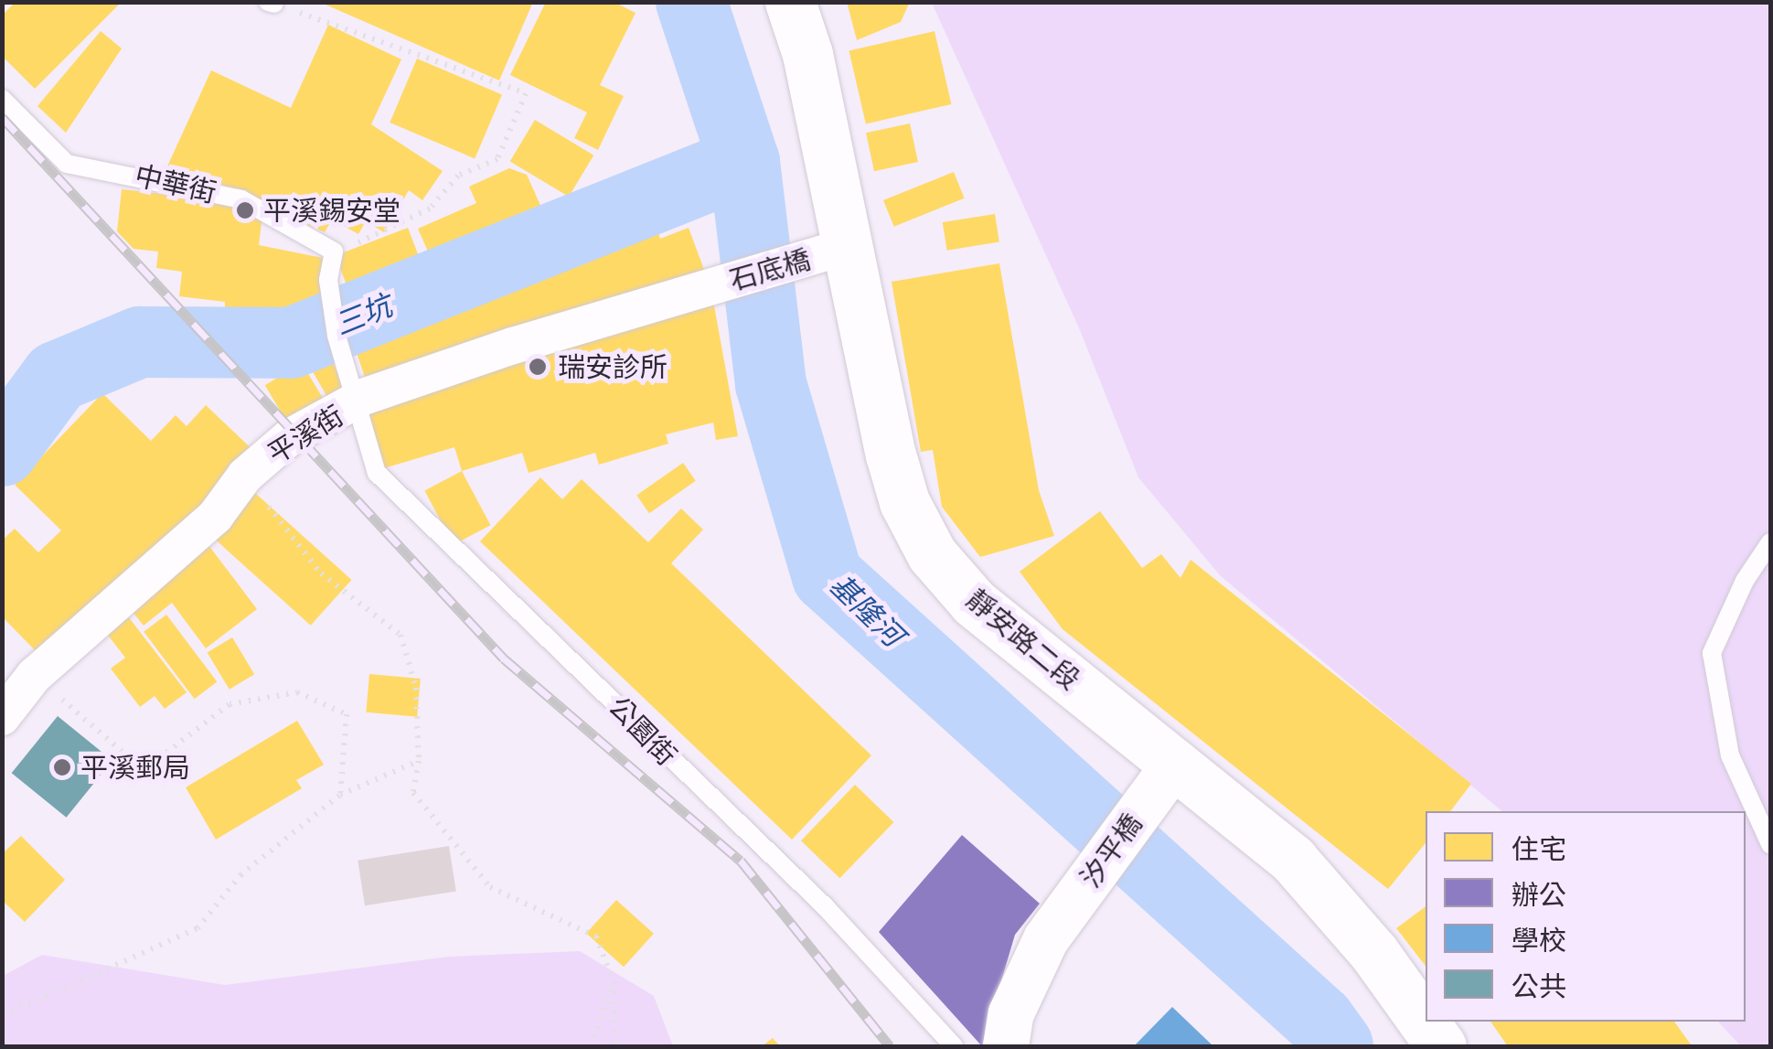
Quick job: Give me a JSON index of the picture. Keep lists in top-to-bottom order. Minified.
{"streets":{"main road":["靜安路二段"],"street":["石底橋","平溪街","汐平橋"],"lane":["中華街","公園街"]},"crossings":[["石底橋","平溪街"],["石底橋","靜安路二段"],["平溪街","公園街"],["靜安路二段","汐平橋"]],"water":["三坑","基隆河"],"places":["平溪錫安堂","瑞安診所","平溪郵局"],"legend":["住宅","辦公","學校","公共"]}
